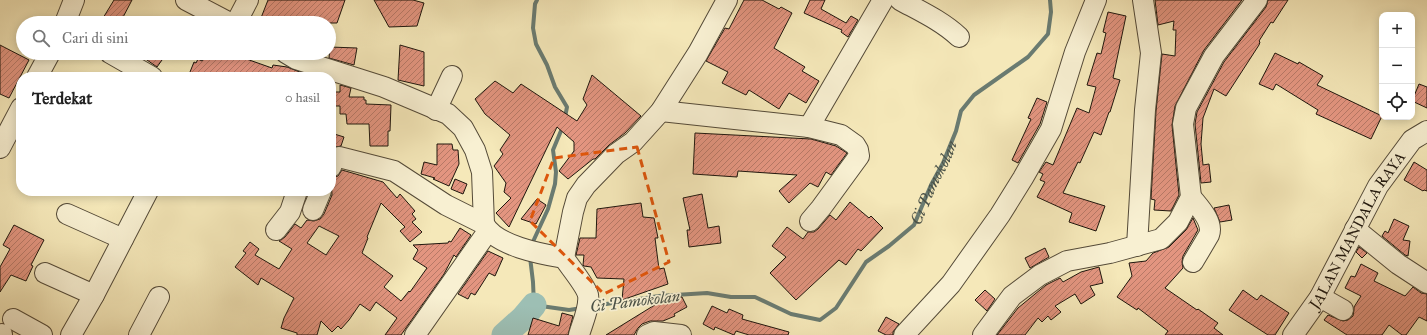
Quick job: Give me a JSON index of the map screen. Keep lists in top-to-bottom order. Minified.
{"streets":{"street":["JALAN MANDALA RAYA"]},"water":["Ci Pamokolan"],"page":{"map_buttons":["+","−"],"search":"Cari di sini","heading":["Terdekat","0 hasil"]}}
